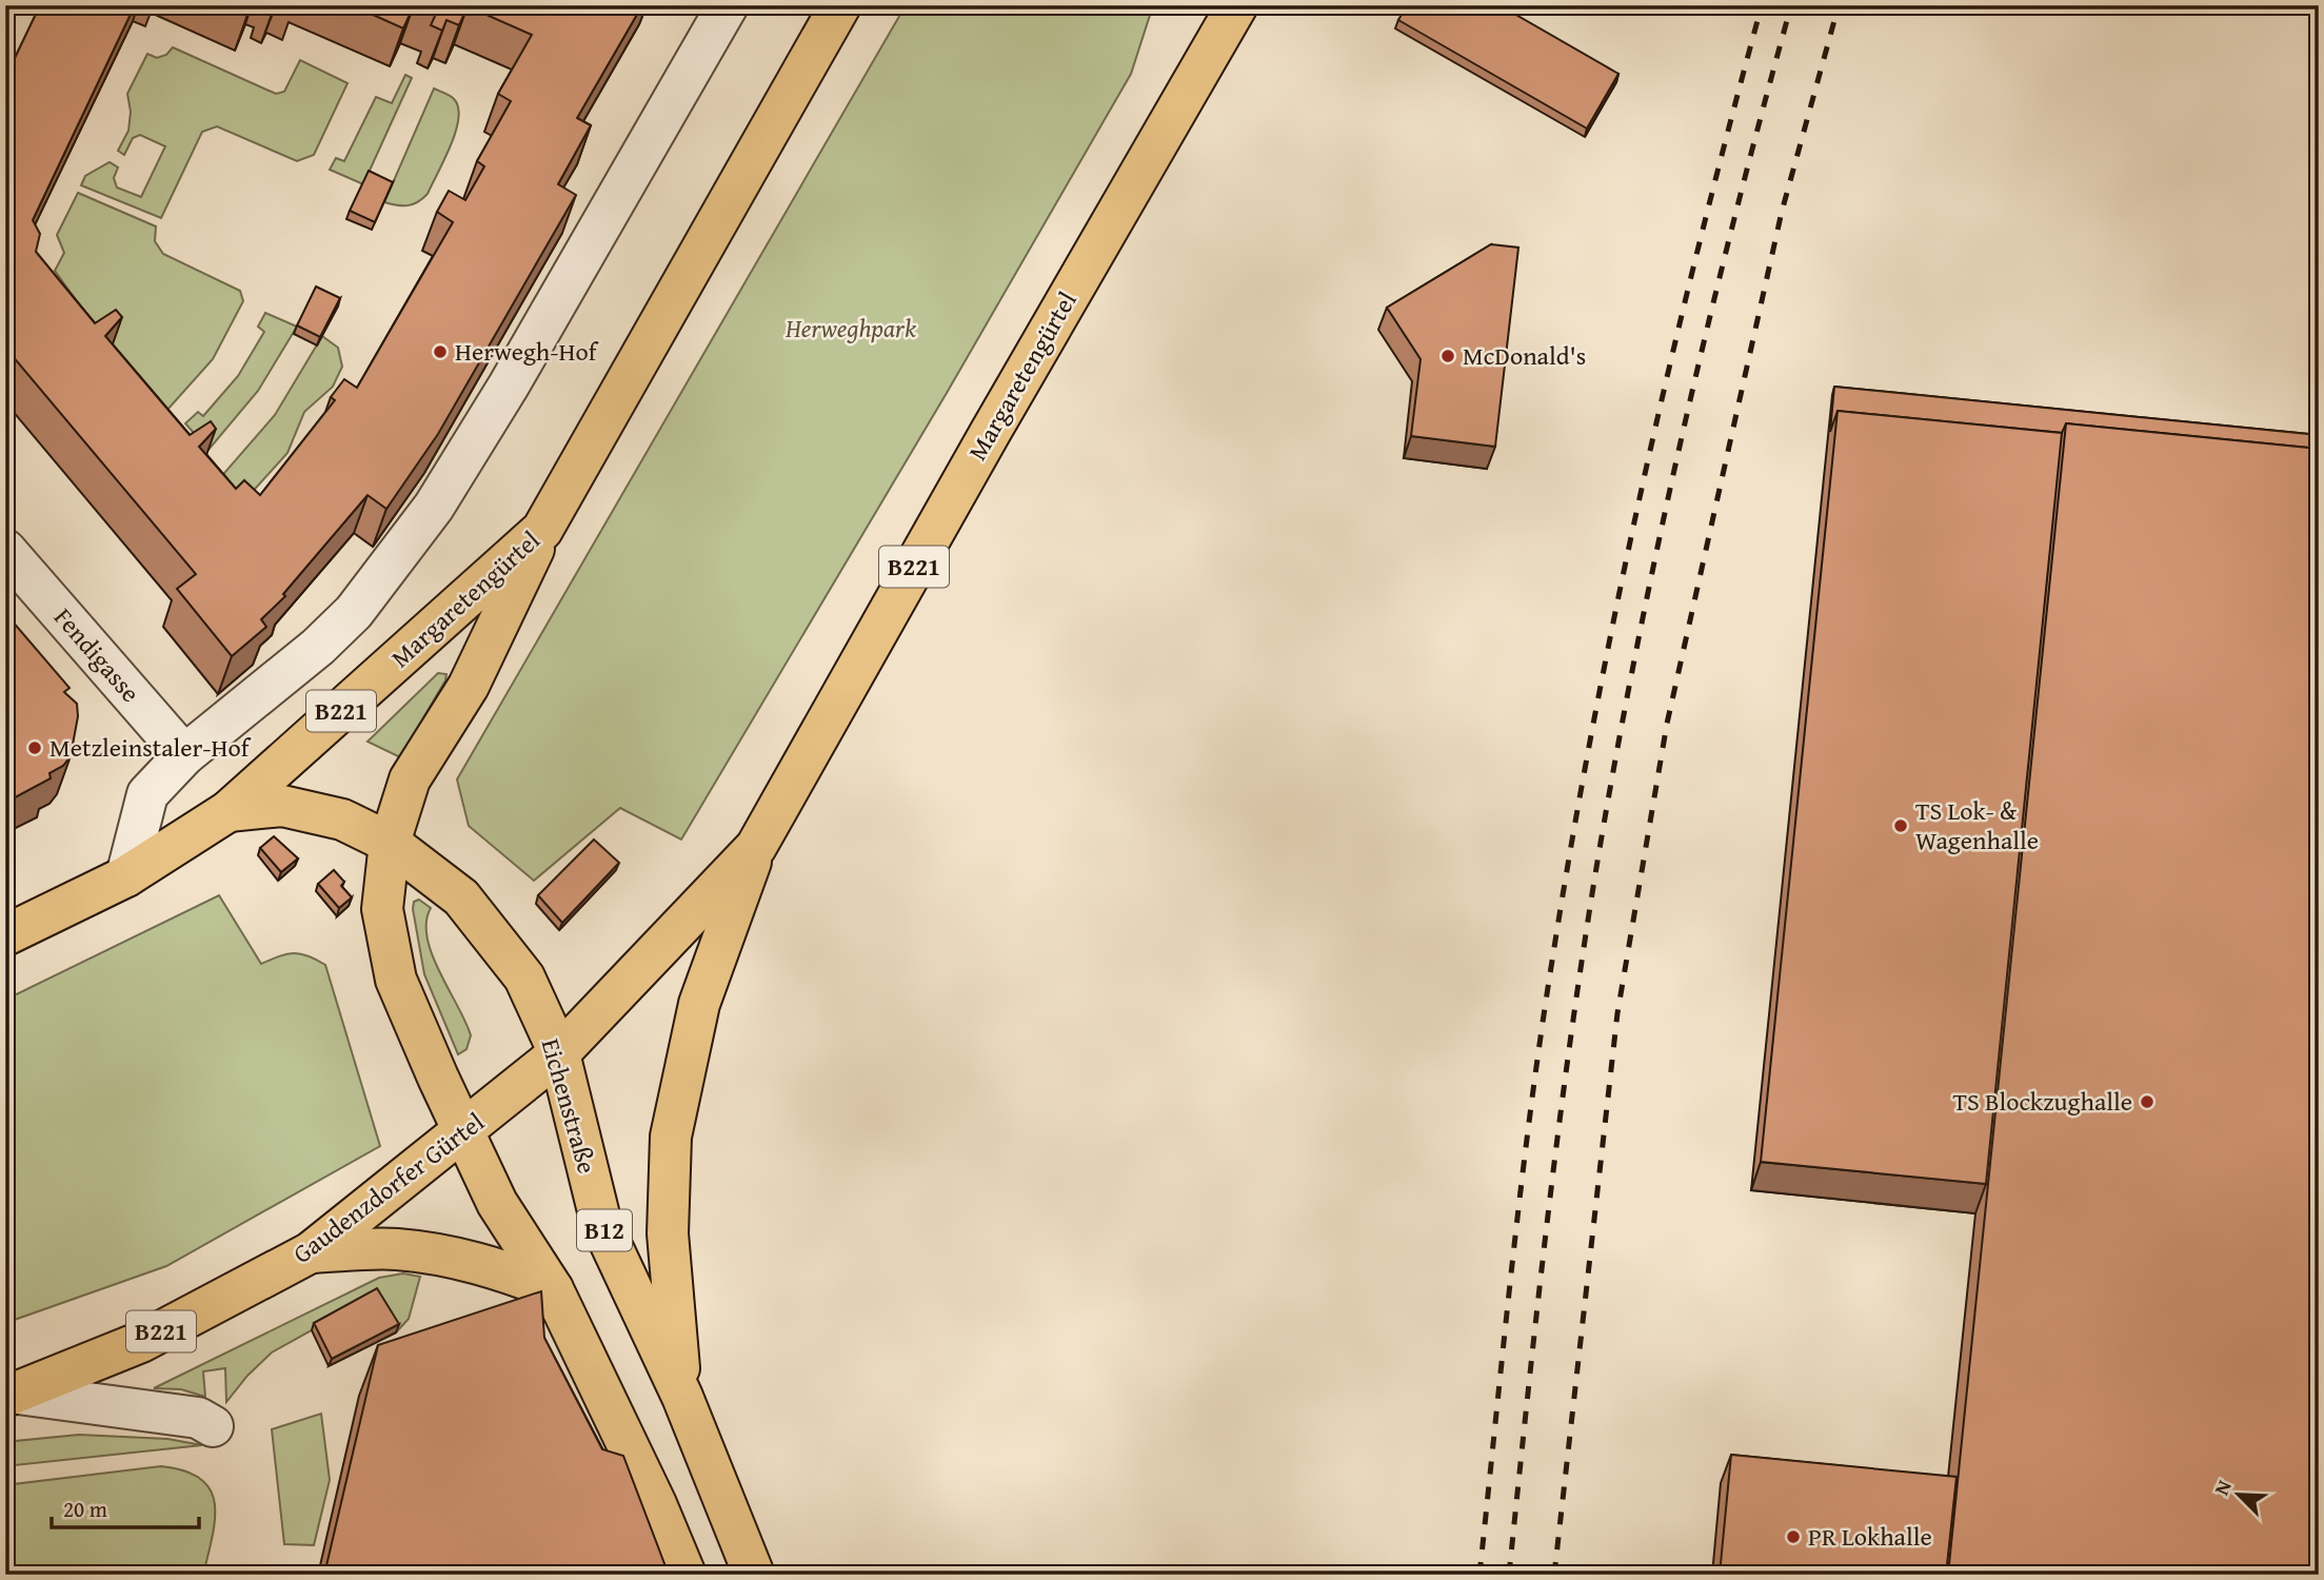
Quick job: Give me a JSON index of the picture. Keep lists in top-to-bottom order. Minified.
{"streets":{"main road":["Margaretengürtel","B221","Eichenstraße","Gaudenzdorfer Gürtel","B12"],"street":["Fendigasse"]},"crossings":[["Margaretengürtel","Eichenstraße"],["Margaretengürtel","Gaudenzdorfer Gürtel"],["Eichenstraße","Gaudenzdorfer Gürtel"]],"parks":["Herweghpark"],"places":["Herwegh-Hof","McDonald's","Metzleinstaler-Hof","TS Lok- & Wagenhalle","TS Blockzughalle","PR Lokhalle"],"scale_bar":"20 m","north":"top left"}
